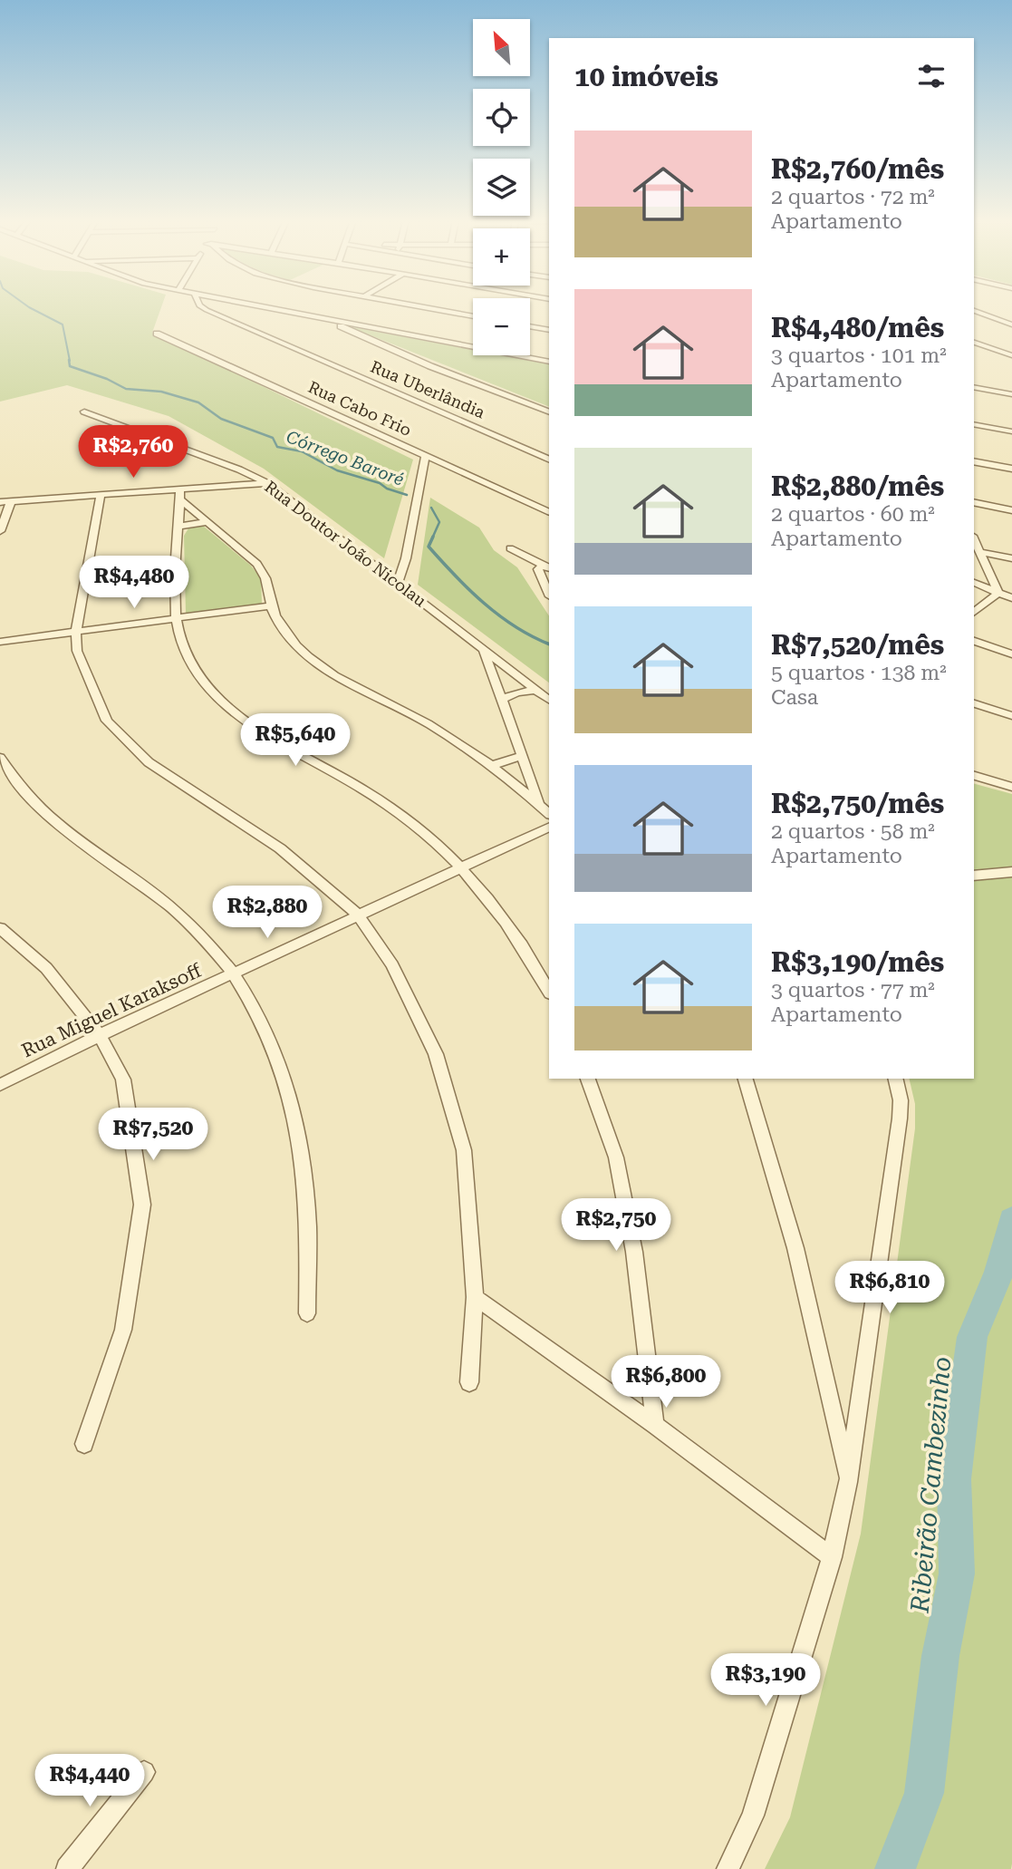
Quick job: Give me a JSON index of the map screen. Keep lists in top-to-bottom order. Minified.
{"streets":{"street":["Rua Uberlândia","Rua Cabo Frio","Rua Doutor João Nicolau","Rua Miguel Karaksoff"]},"water":["Córrego Baroré","Ribeirão Cambezinho"],"north":"top left","page":{"map_buttons":["+","−"],"heading":"10 imóveis","list":[{"name":"R$2,760/mês","note":"2 quartos · 72 m² · Apartamento"},{"name":"R$4,480/mês","note":"3 quartos · 101 m² · Apartamento"},{"name":"R$2,880/mês","note":"2 quartos · 60 m² · Apartamento"},{"name":"R$7,520/mês","note":"5 quartos · 138 m² · Casa"},{"name":"R$2,750/mês","note":"2 quartos · 58 m² · Apartamento"},{"name":"R$3,190/mês","note":"3 quartos · 77 m² · Apartamento"}],"price":["R$2,760","R$4,480","R$5,640","R$2,880","R$7,520","R$2,750","R$6,810","R$6,800","R$3,190","R$4,440"]}}
